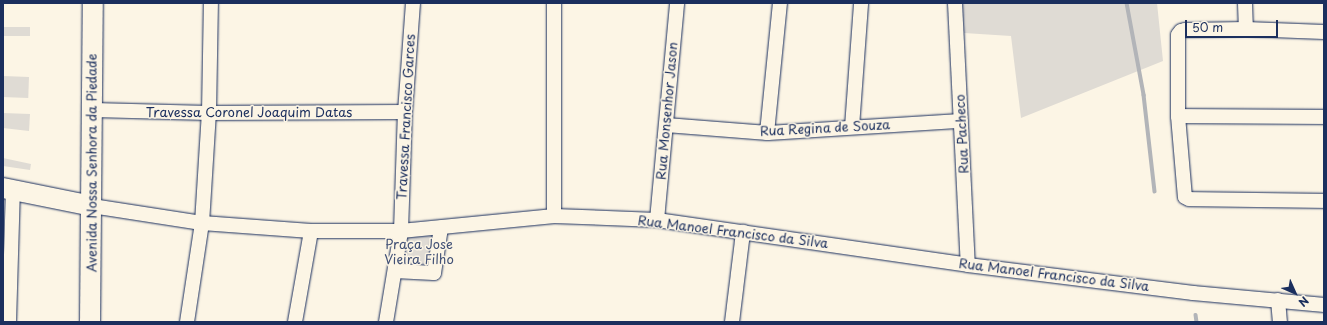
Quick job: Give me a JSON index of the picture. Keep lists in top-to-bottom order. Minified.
{"streets":{"main road":["Avenida Nossa Senhora da Piedade"],"street":["Rua Monsenhor Jason","Travessa Coronel Joaquim Datas","Travessa Francisco Garces","Rua Regina de Souza","Rua Pacheco","Rua Manoel Francisco da Silva"]},"crossings":[["Rua Monsenhor Jason","Rua Regina de Souza"],["Rua Monsenhor Jason","Rua Manoel Francisco da Silva"],["Travessa Coronel Joaquim Datas","Travessa Francisco Garces"],["Travessa Coronel Joaquim Datas","Avenida Nossa Senhora da Piedade"],["Travessa Francisco Garces","Rua Manoel Francisco da Silva"],["Rua Regina de Souza","Rua Pacheco"],["Rua Pacheco","Rua Manoel Francisco da Silva"],["Avenida Nossa Senhora da Piedade","Rua Manoel Francisco da Silva"]],"parks":["Praça Jose Vieira Filho"],"scale_bar":"50 m","north":"bottom right"}
